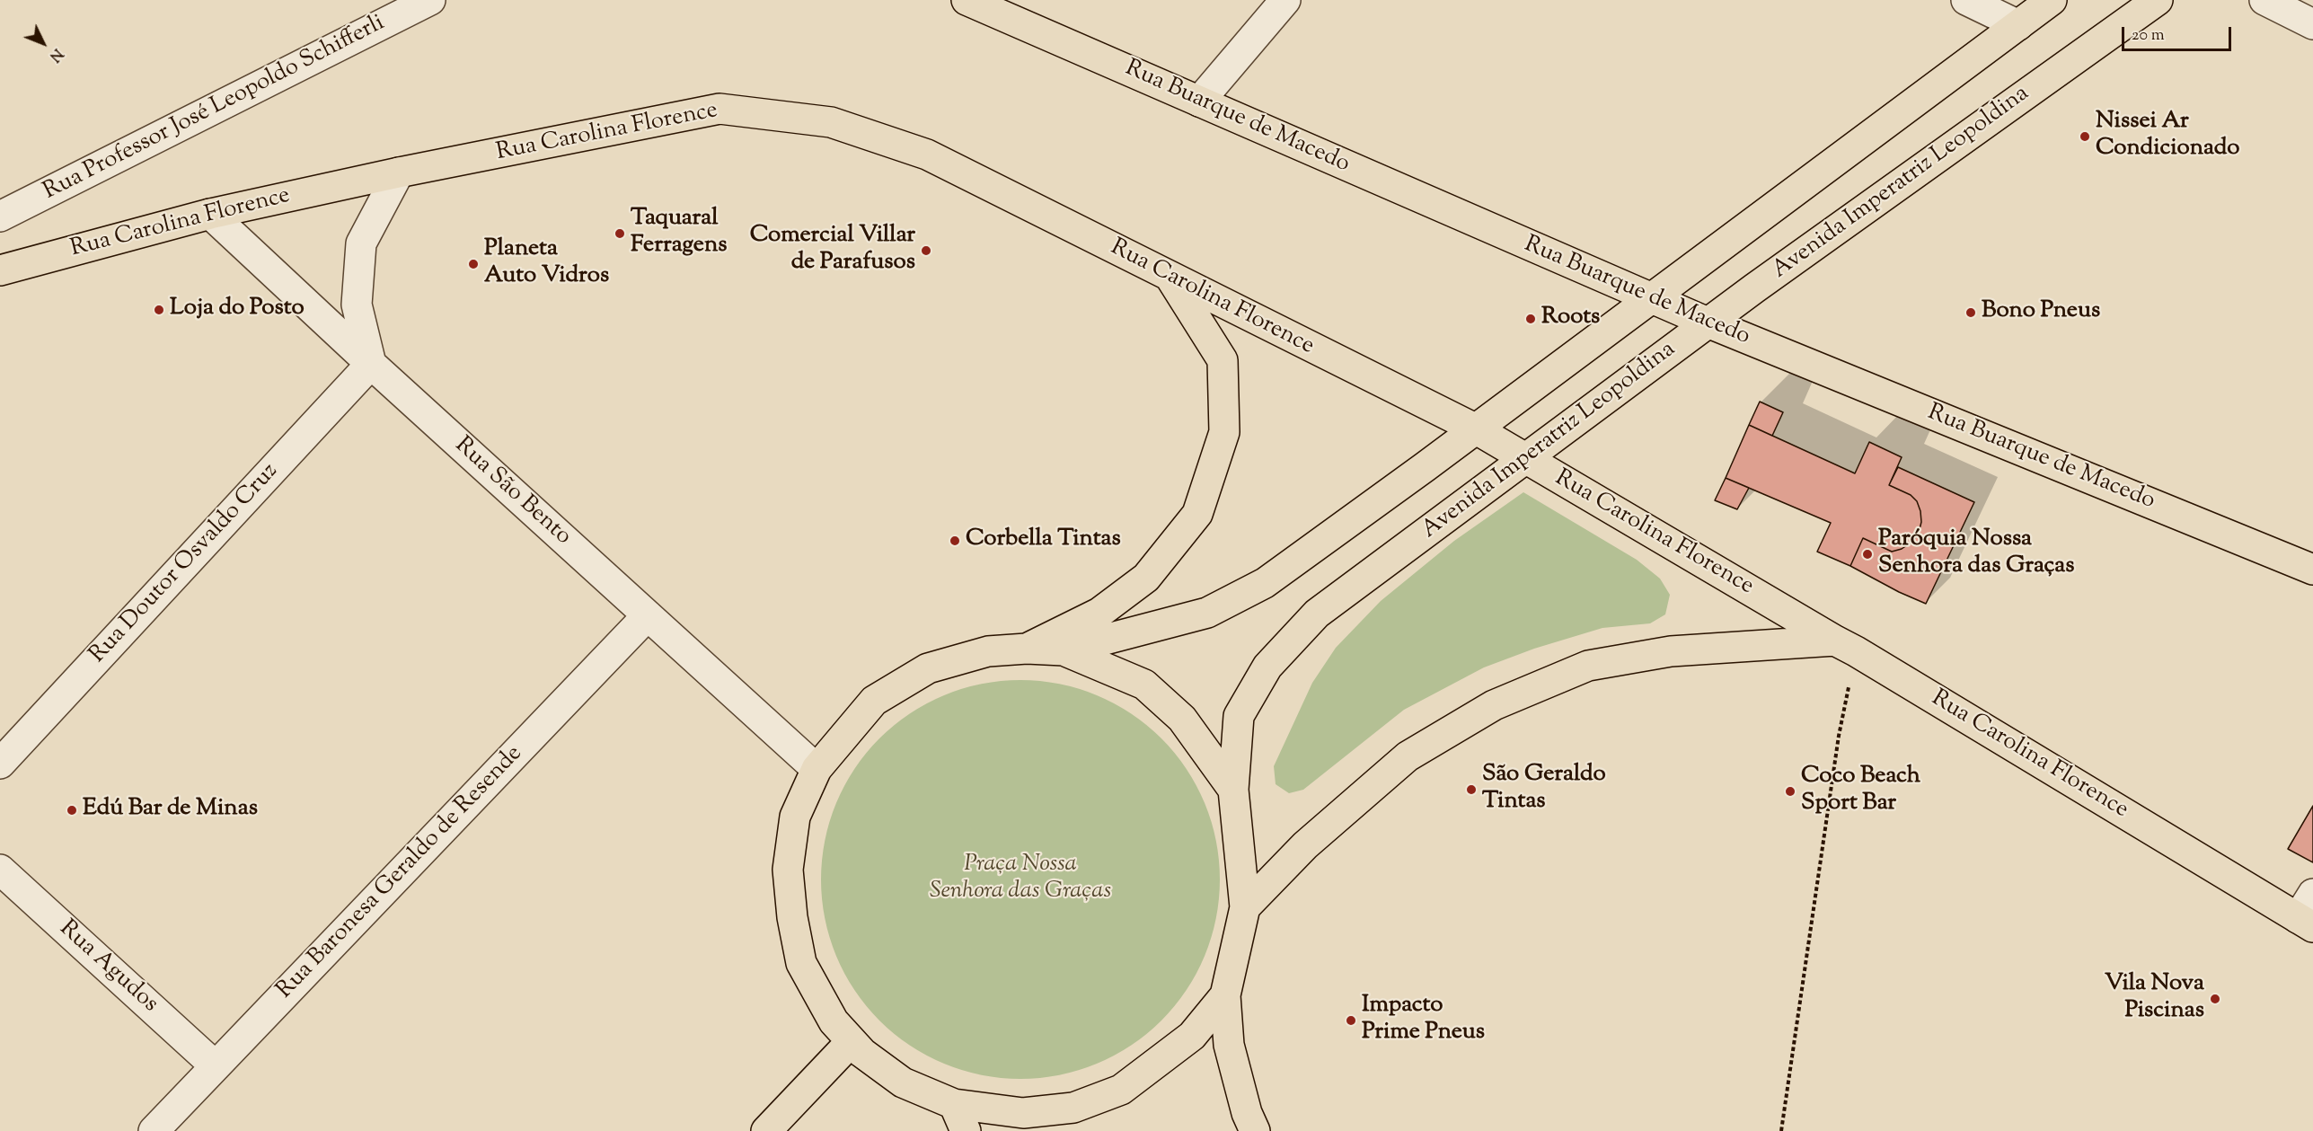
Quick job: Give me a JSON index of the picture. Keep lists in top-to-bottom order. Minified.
{"streets":{"main road":["Rua Buarque de Macedo","Rua Carolina Florence","Avenida Imperatriz Leopoldina"],"street":["Rua Professor José Leopoldo Schifferli","Rua São Bento","Rua Doutor Osvaldo Cruz","Rua Baronesa Geraldo de Resende","Rua Agudos"]},"crossings":[["Rua Buarque de Macedo","Avenida Imperatriz Leopoldina"],["Rua Carolina Florence","Avenida Imperatriz Leopoldina"],["Rua Carolina Florence","Rua São Bento"],["Rua São Bento","Rua Doutor Osvaldo Cruz"],["Rua São Bento","Rua Baronesa Geraldo de Resende"],["Rua Baronesa Geraldo de Resende","Rua Agudos"]],"parks":["Praça Nossa Senhora das Graças"],"places":["Nissei Ar Condicionado","Taquaral Ferragens","Comercial Villar de Parafusos","Planeta Auto Vidros","Loja do Posto","Bono Pneus","Roots","Corbella Tintas","Paróquia Nossa Senhora das Graças","São Geraldo Tintas","Coco Beach Sport Bar","Edú Bar de Minas","Vila Nova Piscinas","Impacto Prime Pneus"],"scale_bar":"20 m","north":"bottom right"}
